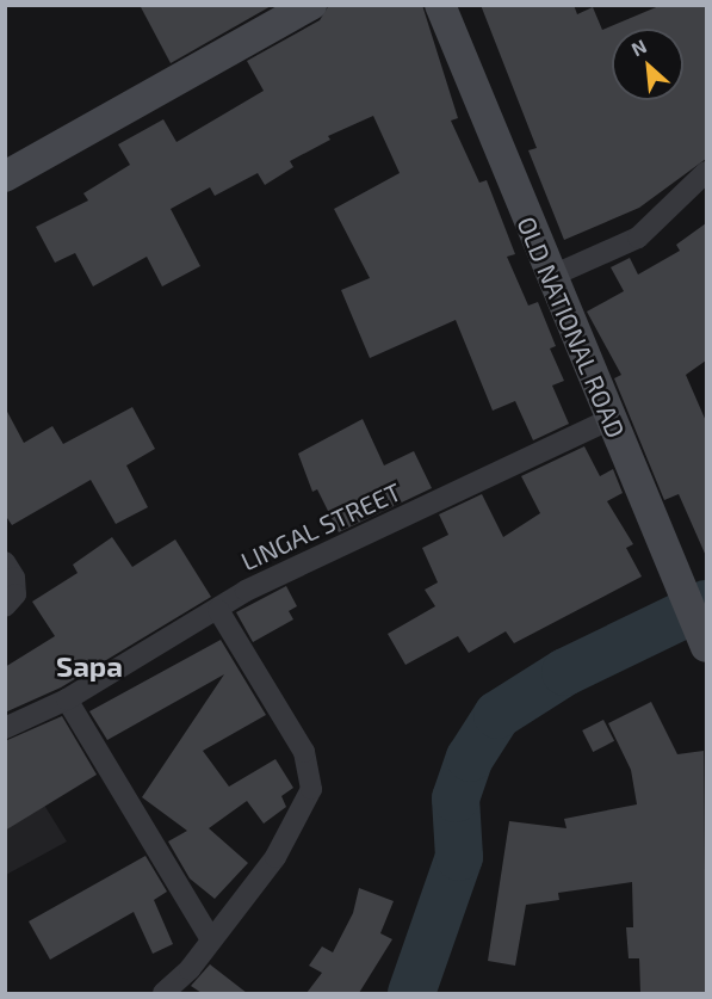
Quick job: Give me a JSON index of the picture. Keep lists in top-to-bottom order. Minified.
{"streets":{"main road":["OLD NATIONAL ROAD"],"street":["LINGAL STREET"]},"crossings":[["OLD NATIONAL ROAD","LINGAL STREET"]],"districts":["Sapa"],"north":"top left"}
